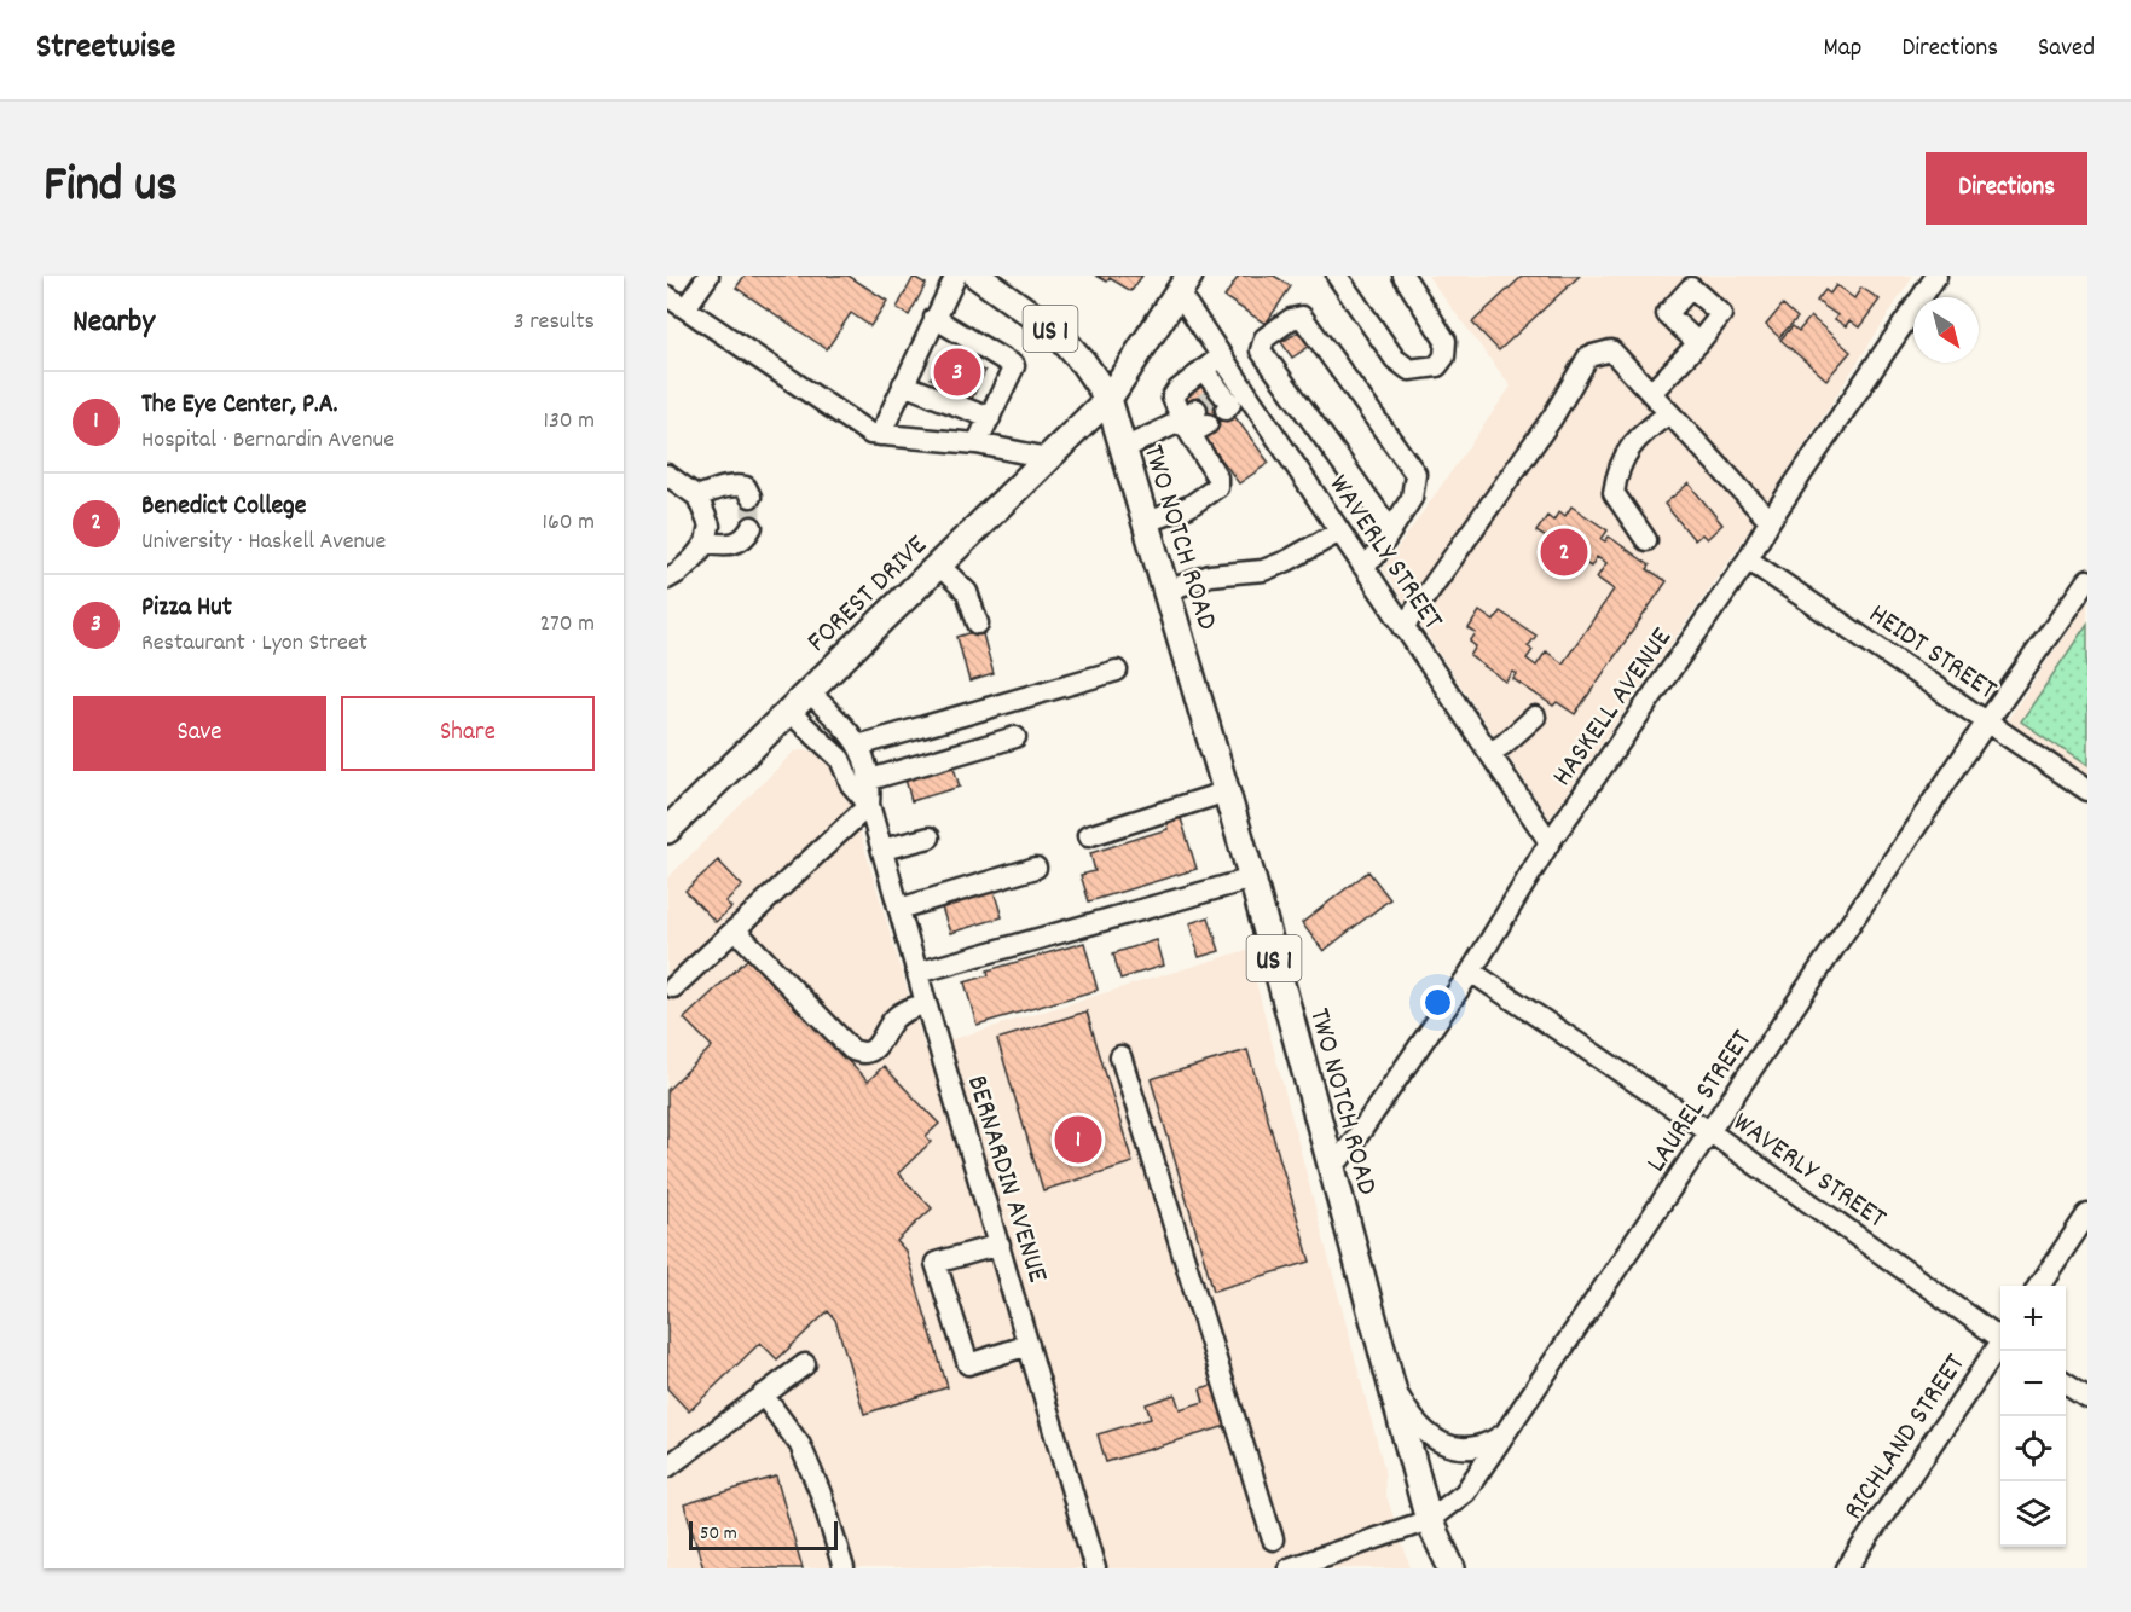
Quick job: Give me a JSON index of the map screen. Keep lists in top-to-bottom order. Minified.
{"streets":{"main road":["US 1","TWO NOTCH ROAD","FOREST DRIVE"],"street":["WAVERLY STREET","HEIDT STREET","HASKELL AVENUE","LAUREL STREET","BERNARDIN AVENUE","RICHLAND STREET"]},"crossings":[["US 1","TWO NOTCH ROAD"],["US 1","FOREST DRIVE"],["TWO NOTCH ROAD","FOREST DRIVE"],["TWO NOTCH ROAD","HASKELL AVENUE"],["TWO NOTCH ROAD","LAUREL STREET"],["WAVERLY STREET","FOREST DRIVE"],["WAVERLY STREET","HASKELL AVENUE"],["WAVERLY STREET","LAUREL STREET"],["FOREST DRIVE","BERNARDIN AVENUE"],["HEIDT STREET","HASKELL AVENUE"],["HEIDT STREET","LAUREL STREET"]],"scale_bar":"50 m","north":"bottom right","page":{"header":"Streetwise","nav":["Map","Directions","Saved"],"title":"Find us","buttons":["Directions",["Save","Share"]],"heading":["Nearby","3 results"],"pins":["3","2","1"],"list":[{"mark":"1","name":"The Eye Center, P.A.","note":"Hospital · Bernardin Avenue","value":"130 m"},{"mark":"2","name":"Benedict College","note":"University · Haskell Avenue","value":"160 m"},{"mark":"3","name":"Pizza Hut","note":"Restaurant · Lyon Street","value":"270 m"}],"map_buttons":["+","−"],"scale":"50 m"}}
